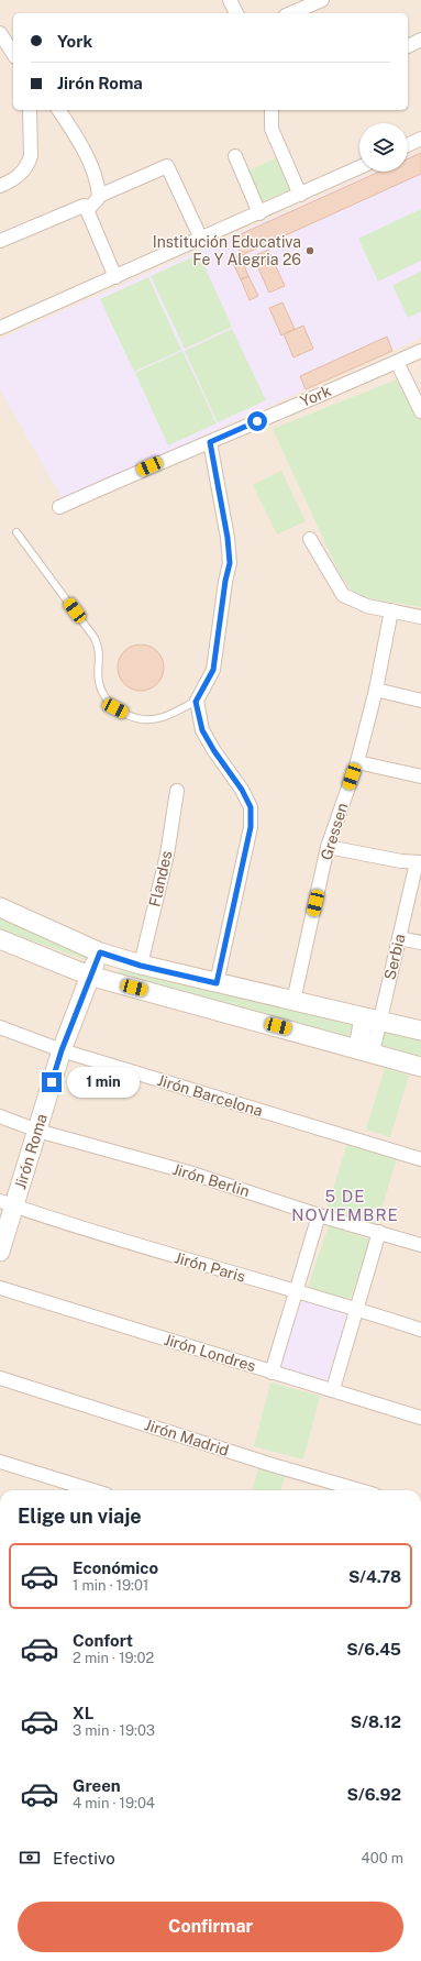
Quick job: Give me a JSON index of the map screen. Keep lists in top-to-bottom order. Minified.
{"streets":{"main road":["Jirón Roma"],"street":["York","Gressen","Flandes","Serbia","Jirón Barcelona","Jirón Berlin","Jirón Paris","Jirón Londres","Jirón Madrid"]},"crossings":[["Jirón Barcelona","Jirón Roma"],["Jirón Roma","Jirón Berlin"],["Jirón Roma","Jirón Paris"]],"districts":["5 DE NOVIEMBRE"],"places":["Institución Educativa Fe Y Alegria 26"],"page":{"banner":["York","Jirón Roma"],"bubble":"1 min","heading":"Elige un viaje","list":[{"name":"Económico","note":"1 min · 19:01","value":"S/4.78"},{"name":"Confort","note":"2 min · 19:02","value":"S/6.45"},{"name":"XL","note":"3 min · 19:03","value":"S/8.12"},{"name":"Green","note":"4 min · 19:04","value":"S/6.92"}],"pay":["Efectivo","400 m"],"buttons":"Confirmar"}}
